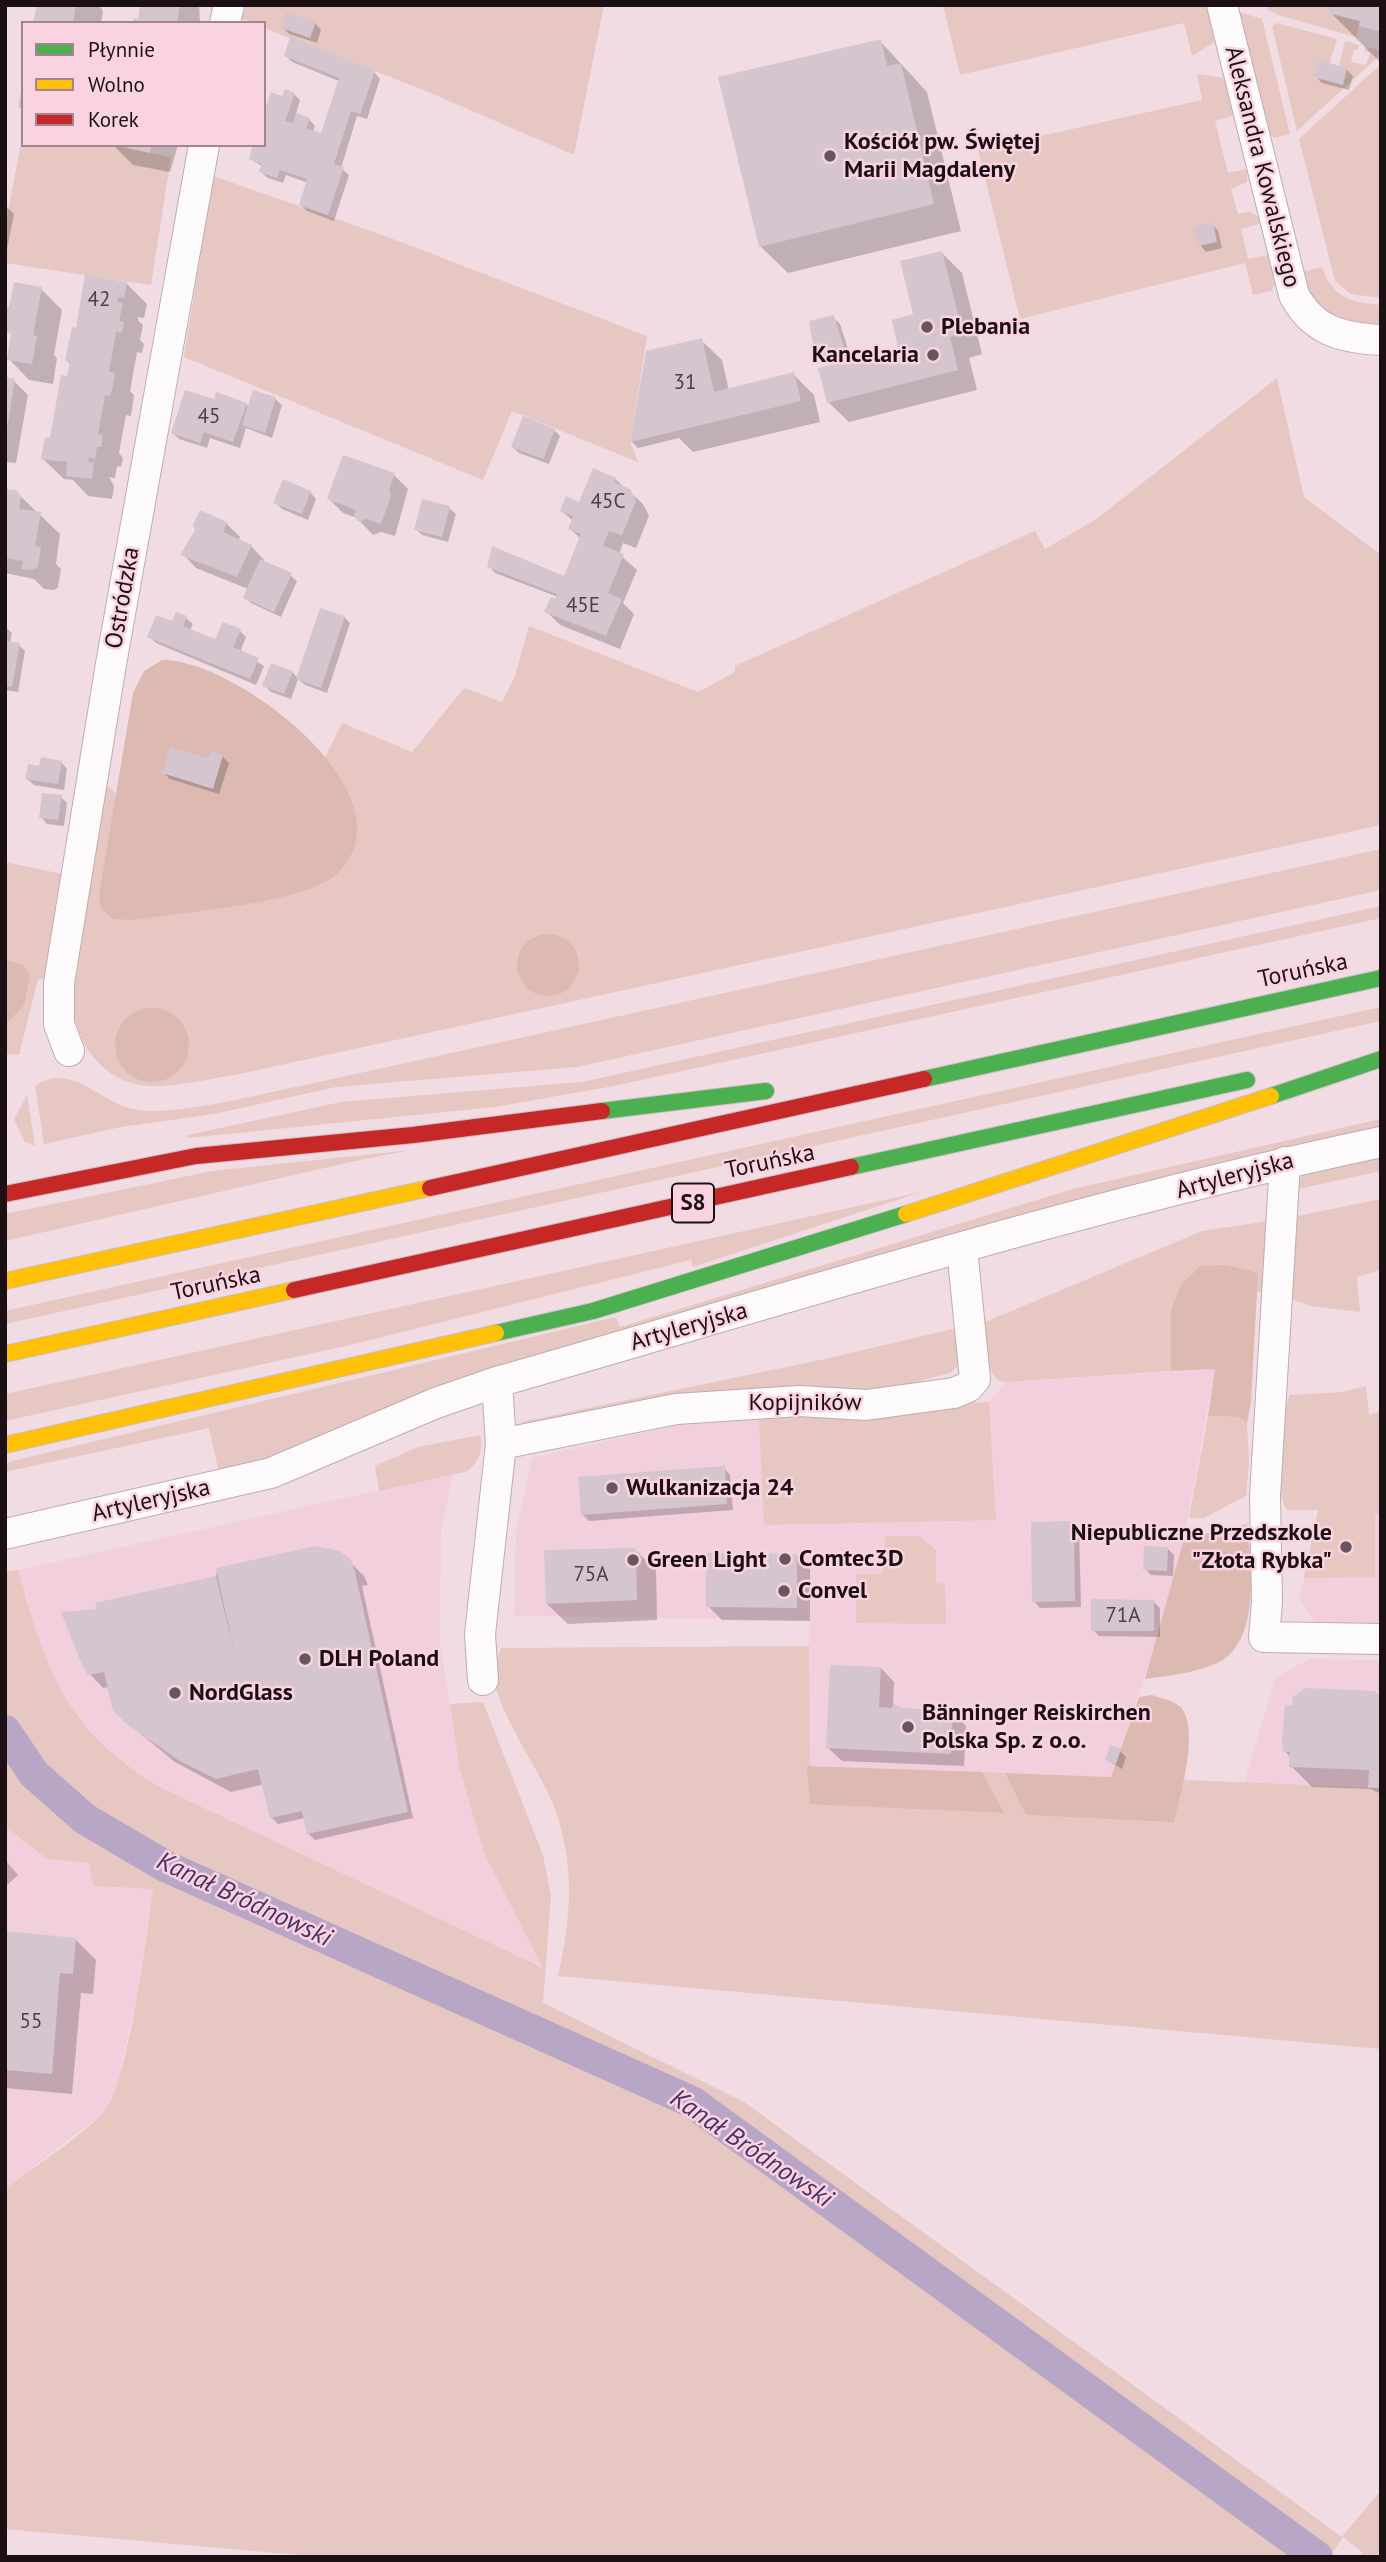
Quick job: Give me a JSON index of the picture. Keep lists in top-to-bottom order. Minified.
{"streets":{"highway":["Toruńska","S8"],"street":["Aleksandra Kowalskiego","Ostródzka","Artyleryjska","Kopijników"]},"crossings":[["Artyleryjska","Kopijników"]],"water":["Kanał Bródnowski"],"places":["Kościół pw. Świętej Marii Magdaleny","Plebania","Kancelaria","Wulkanizacja 24","Niepubliczne Przedszkole \"Złota Rybka\"","Comtec3D","Green Light","Convel","DLH Poland","NordGlass","Bänninger Reiskirchen Polska Sp. z o.o."],"house_numbers":["42","31","45","45C","45E","75A","71A","55"],"legend":["Płynnie","Wolno","Korek"]}
